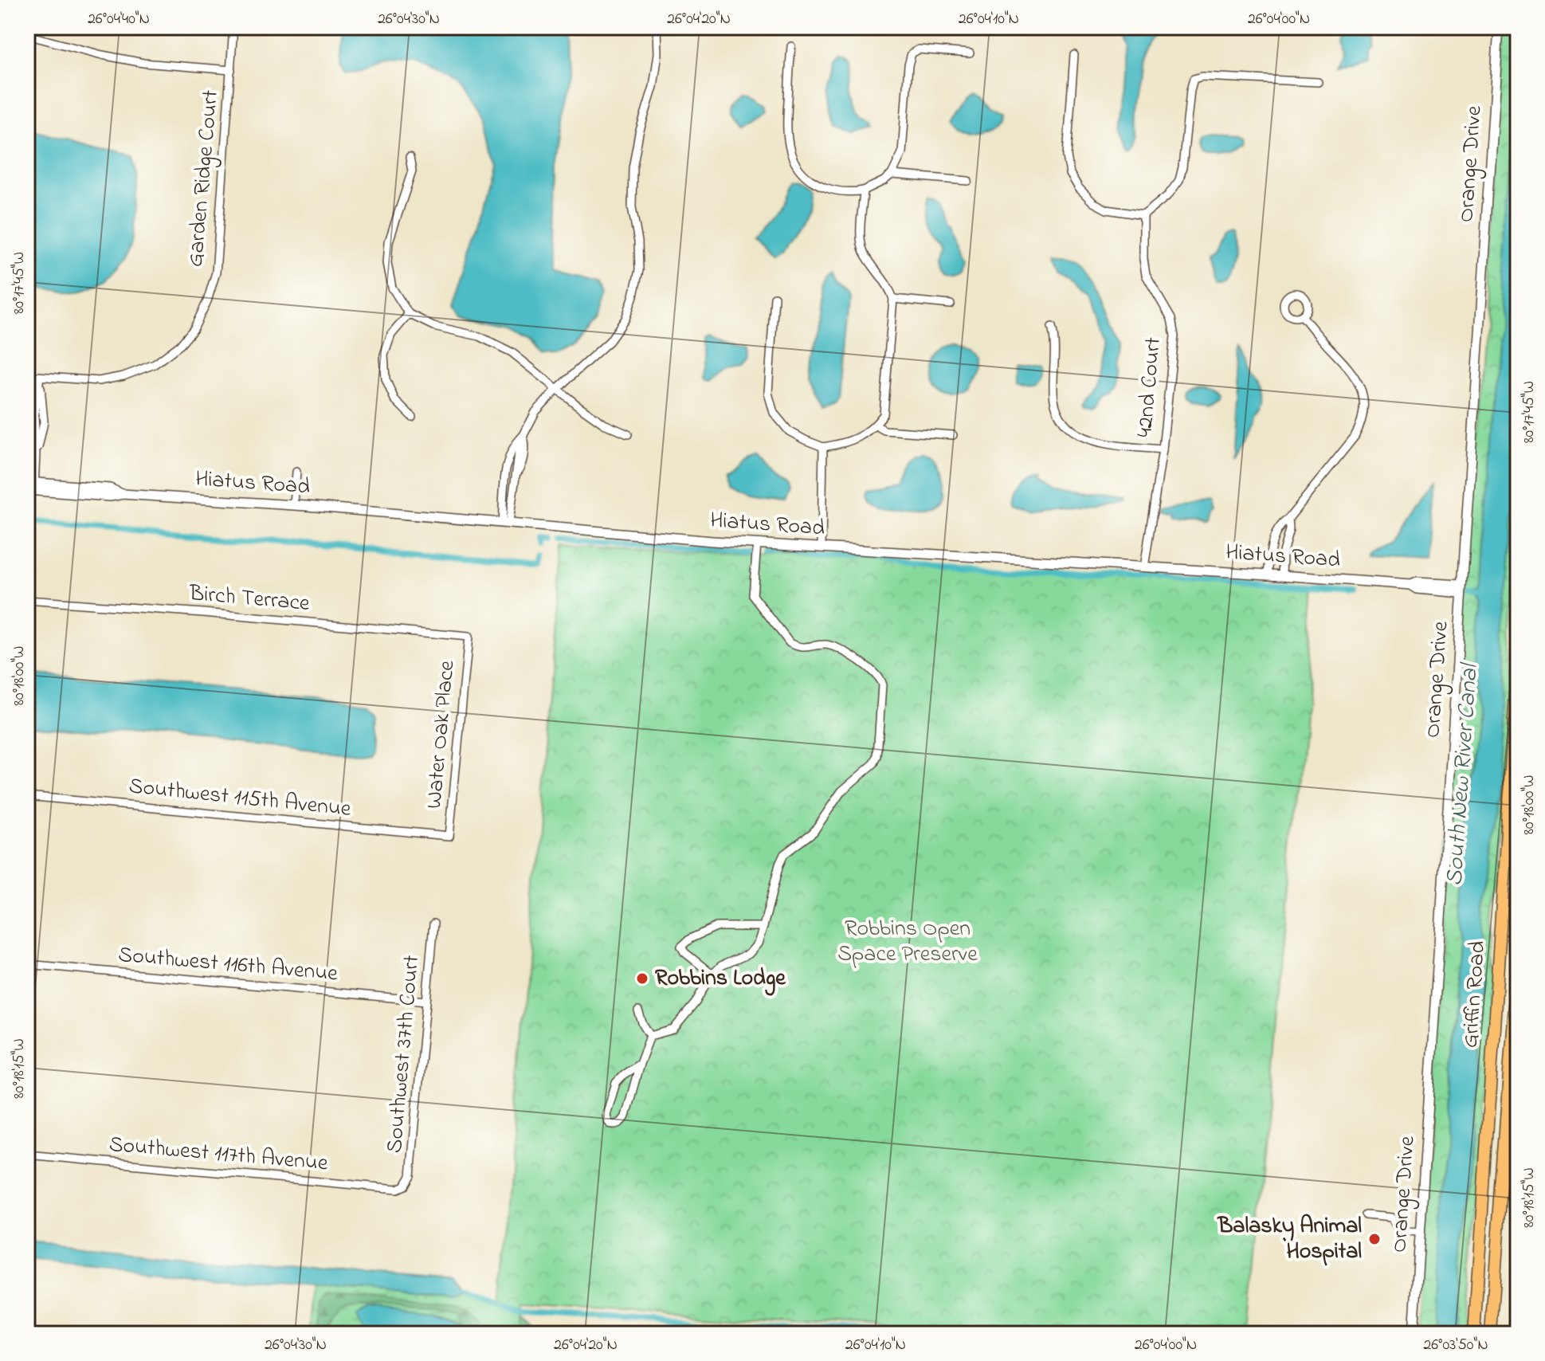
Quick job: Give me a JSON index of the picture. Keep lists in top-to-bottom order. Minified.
{"streets":{"main road":["Griffin Road"],"street":["Orange Drive","Garden Ridge Court","42nd Court","Hiatus Road","Birch Terrace","Water Oak Place","Southwest 115th Avenue","Southwest 116th Avenue","Southwest 37th Court","Southwest 117th Avenue"]},"crossings":[["Orange Drive","Hiatus Road"],["42nd Court","Hiatus Road"],["Birch Terrace","Water Oak Place"],["Water Oak Place","Southwest 115th Avenue"],["Southwest 116th Avenue","Southwest 37th Court"],["Southwest 37th Court","Southwest 117th Avenue"]],"water":["South New River Canal"],"parks":["Robbins Open Space Preserve"],"places":["Robbins Lodge","Balasky Animal Hospital"],"coordinates":["26°04'40\"N","26°04'30\"N","26°04'20\"N","26°04'10\"N","26°04'00\"N","80°17'45\"W","80°18'00\"W","80°18'15\"W","26°03'50\"N"]}
